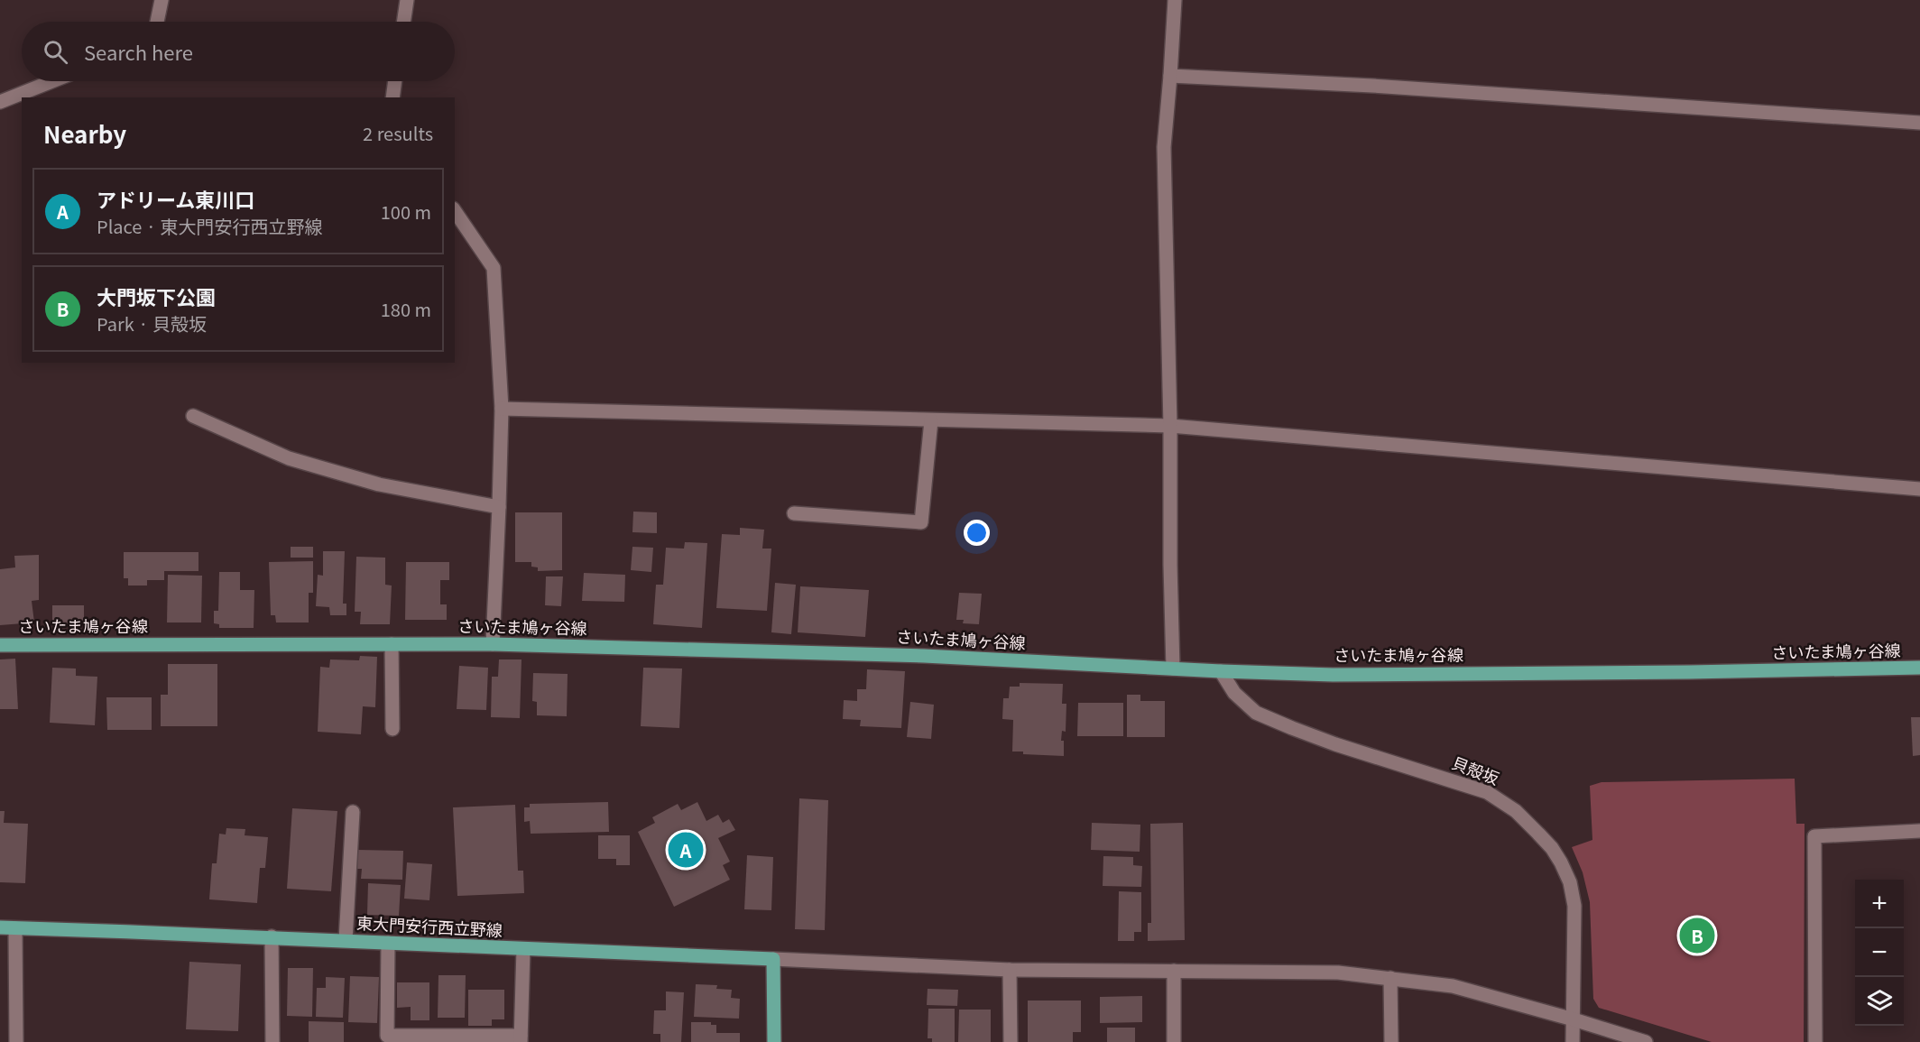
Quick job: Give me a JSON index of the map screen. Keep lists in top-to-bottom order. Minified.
{"streets":{"main road":["さいたま鳩ヶ谷線","東大門安行西立野線"],"street":["貝殻坂"]},"crossings":[["さいたま鳩ヶ谷線","貝殻坂"]],"page":{"search":"Search here","heading":["Nearby","2 results"],"list":[{"mark":"A","name":"アドリーム東川口","note":"Place · 東大門安行西立野線","value":"100 m"},{"mark":"B","name":"大門坂下公園","note":"Park · 貝殻坂","value":"180 m"}],"pins":["A","B"],"map_buttons":["+","−"]}}
